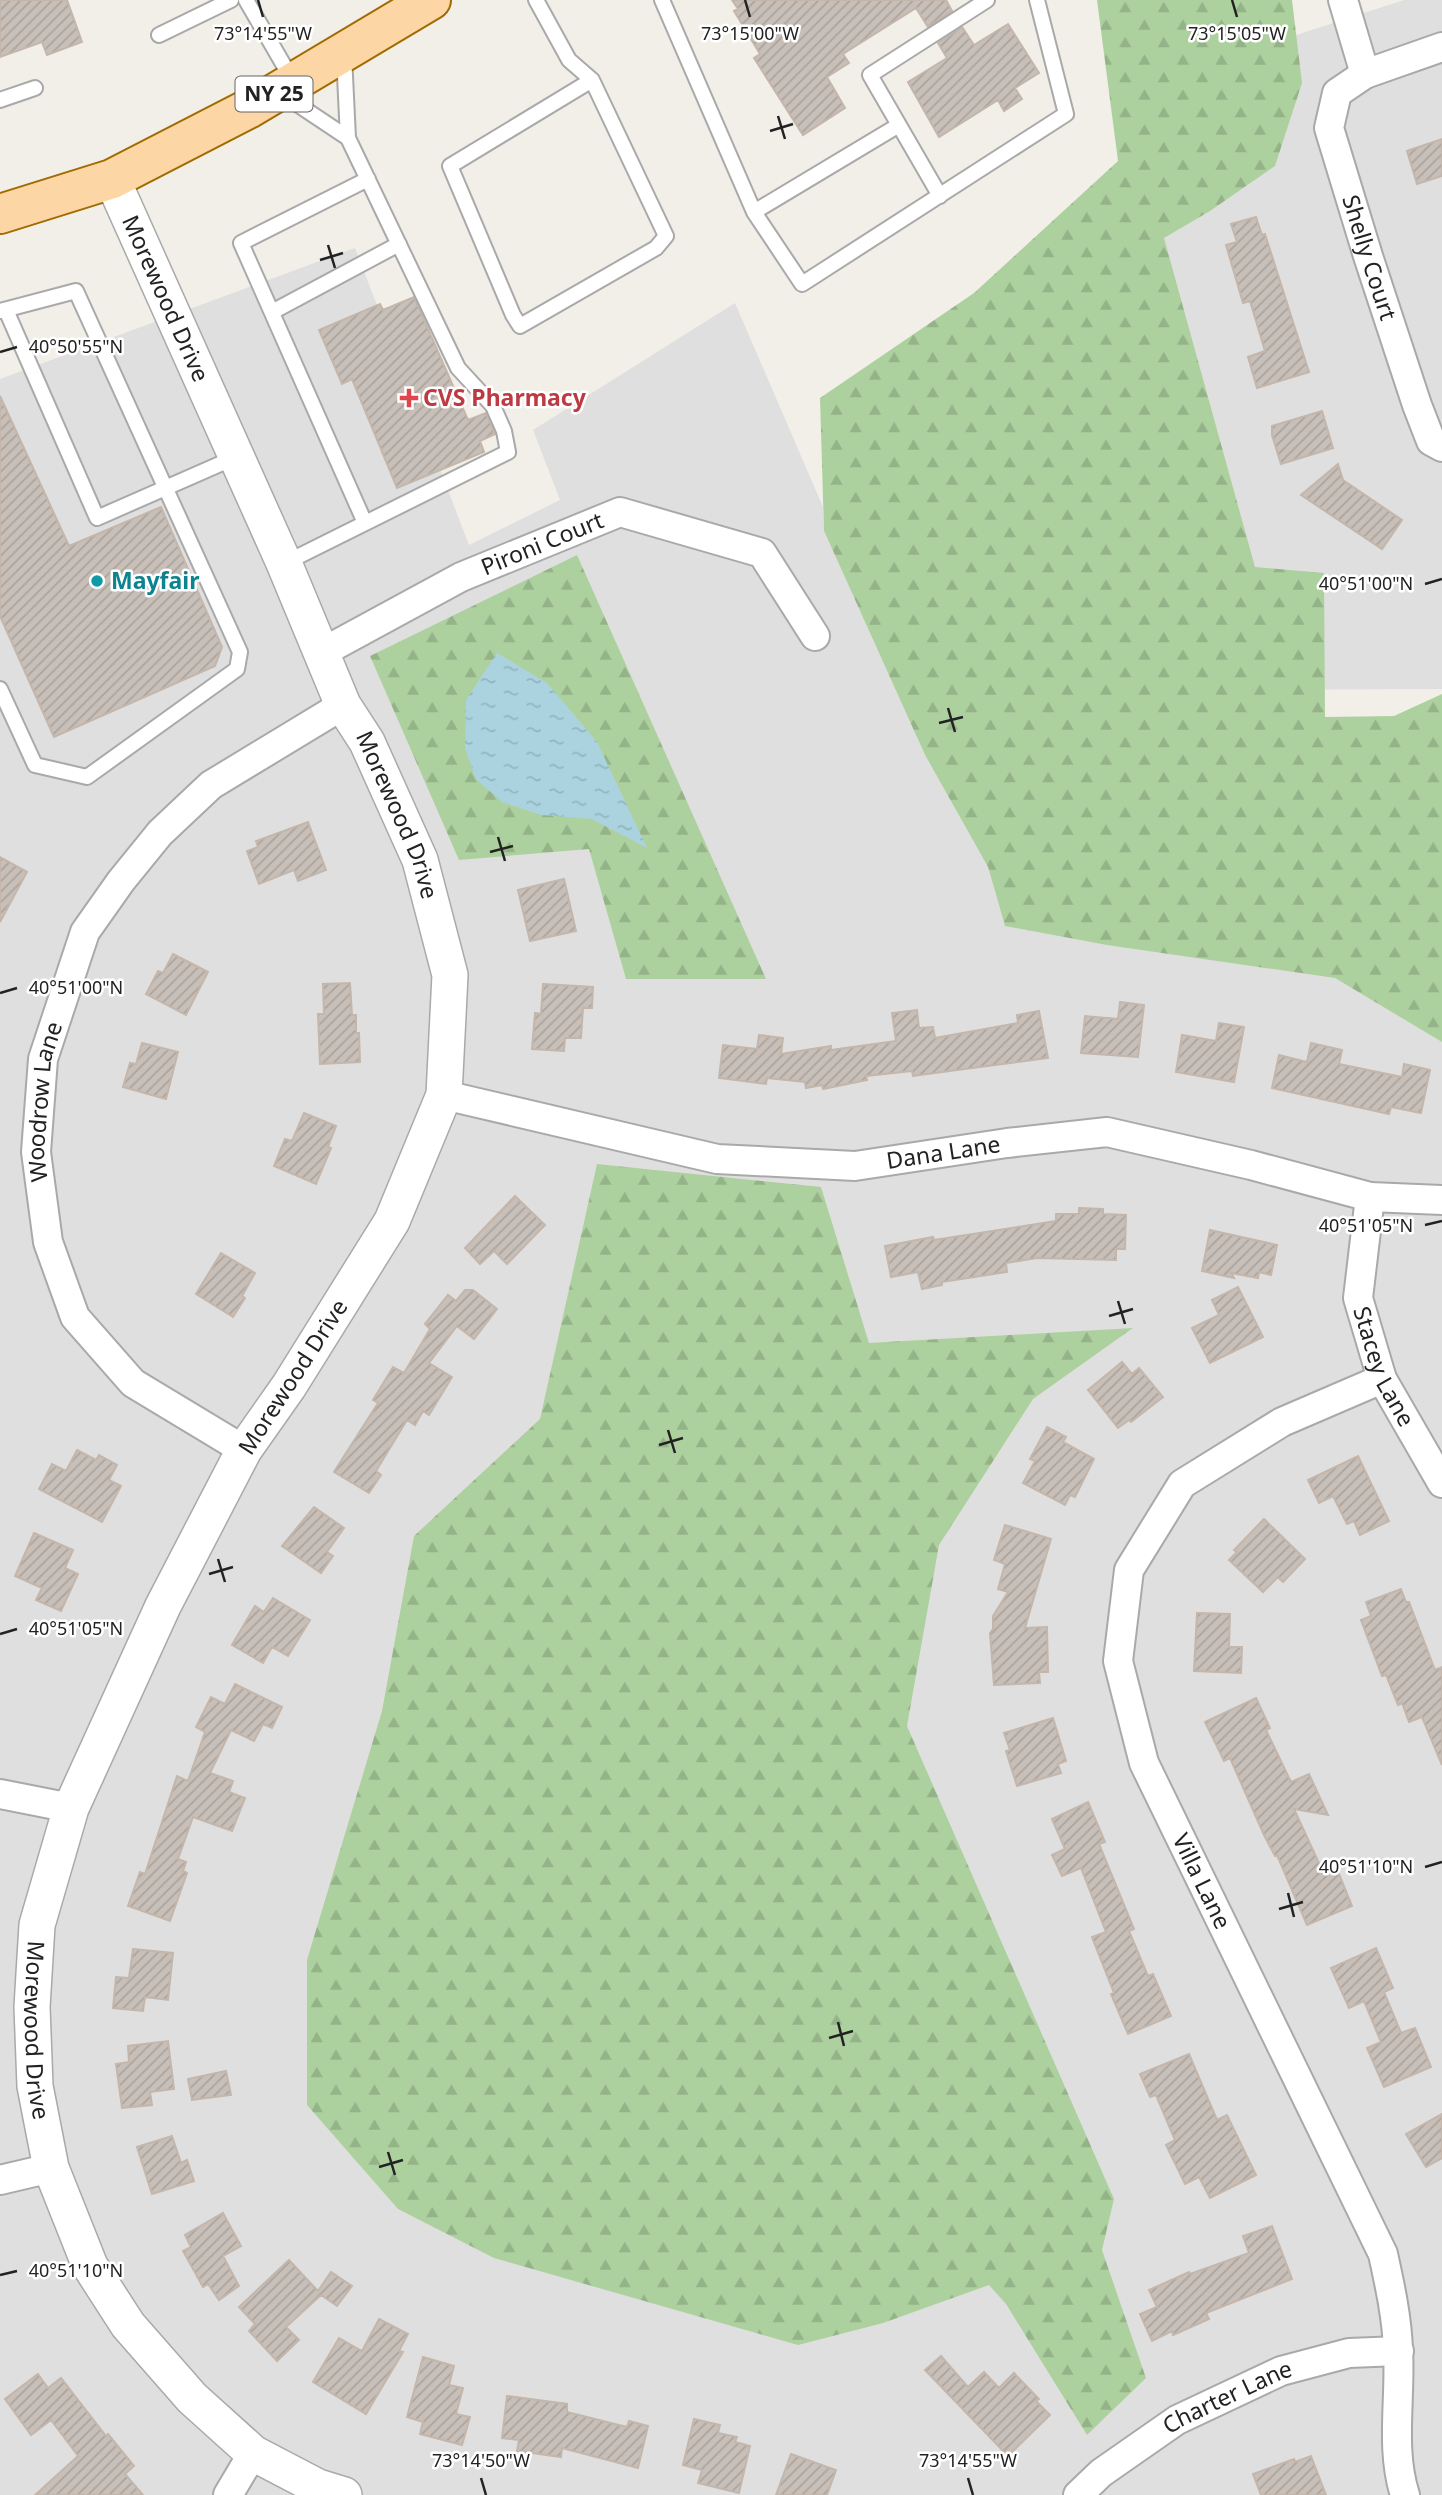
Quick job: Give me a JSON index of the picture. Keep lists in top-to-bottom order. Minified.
{"streets":{"main road":["NY 25"],"street":["Shelly Court","Morewood Drive","Pironi Court","Woodrow Lane","Dana Lane","Stacey Lane","Villa Lane","Charter Lane"]},"crossings":[["NY 25","Morewood Drive"],["Morewood Drive","Pironi Court"],["Morewood Drive","Woodrow Lane"],["Morewood Drive","Dana Lane"],["Dana Lane","Stacey Lane"],["Stacey Lane","Villa Lane"],["Villa Lane","Charter Lane"]],"places":{"health":["CVS Pharmacy"],"other":["Mayfair"]},"coordinates":["73°14'55\"W","73°15'00\"W","73°15'05\"W","40°50'55\"N","40°51'00\"N","40°51'05\"N","40°51'10\"N","73°14'50\"W"]}
